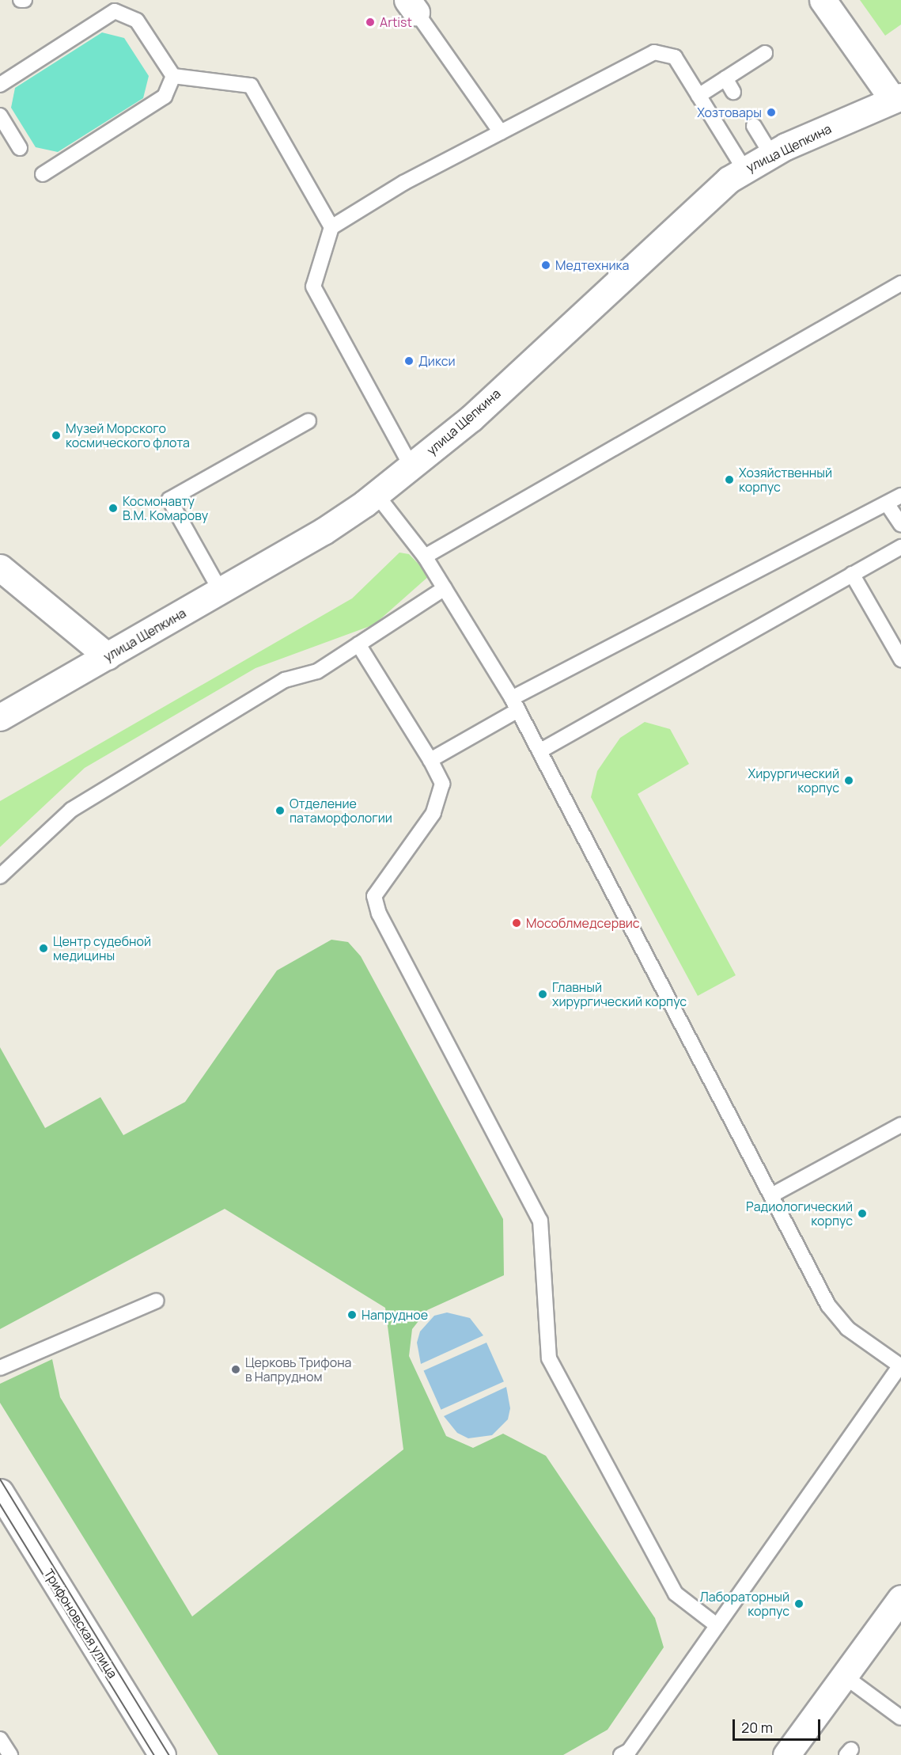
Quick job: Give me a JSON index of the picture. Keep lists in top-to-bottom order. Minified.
{"streets":{"street":["улица Щепкина","Трифоновская улица"]},"places":["Artist","Хозтовары","Медтехника","Дикси","Музей Морского космического флота","Хозяйственный корпус","Космонавту В.М. Комарову","Хирургический корпус","Отделение патаморфологии","Мособлмедсервис","Центр судебной медицины","Главный хирургический корпус","Радиологический корпус","Напрудное","Церковь Трифона в Напрудном","Лабораторный корпус"],"scale_bar":"20 m"}
